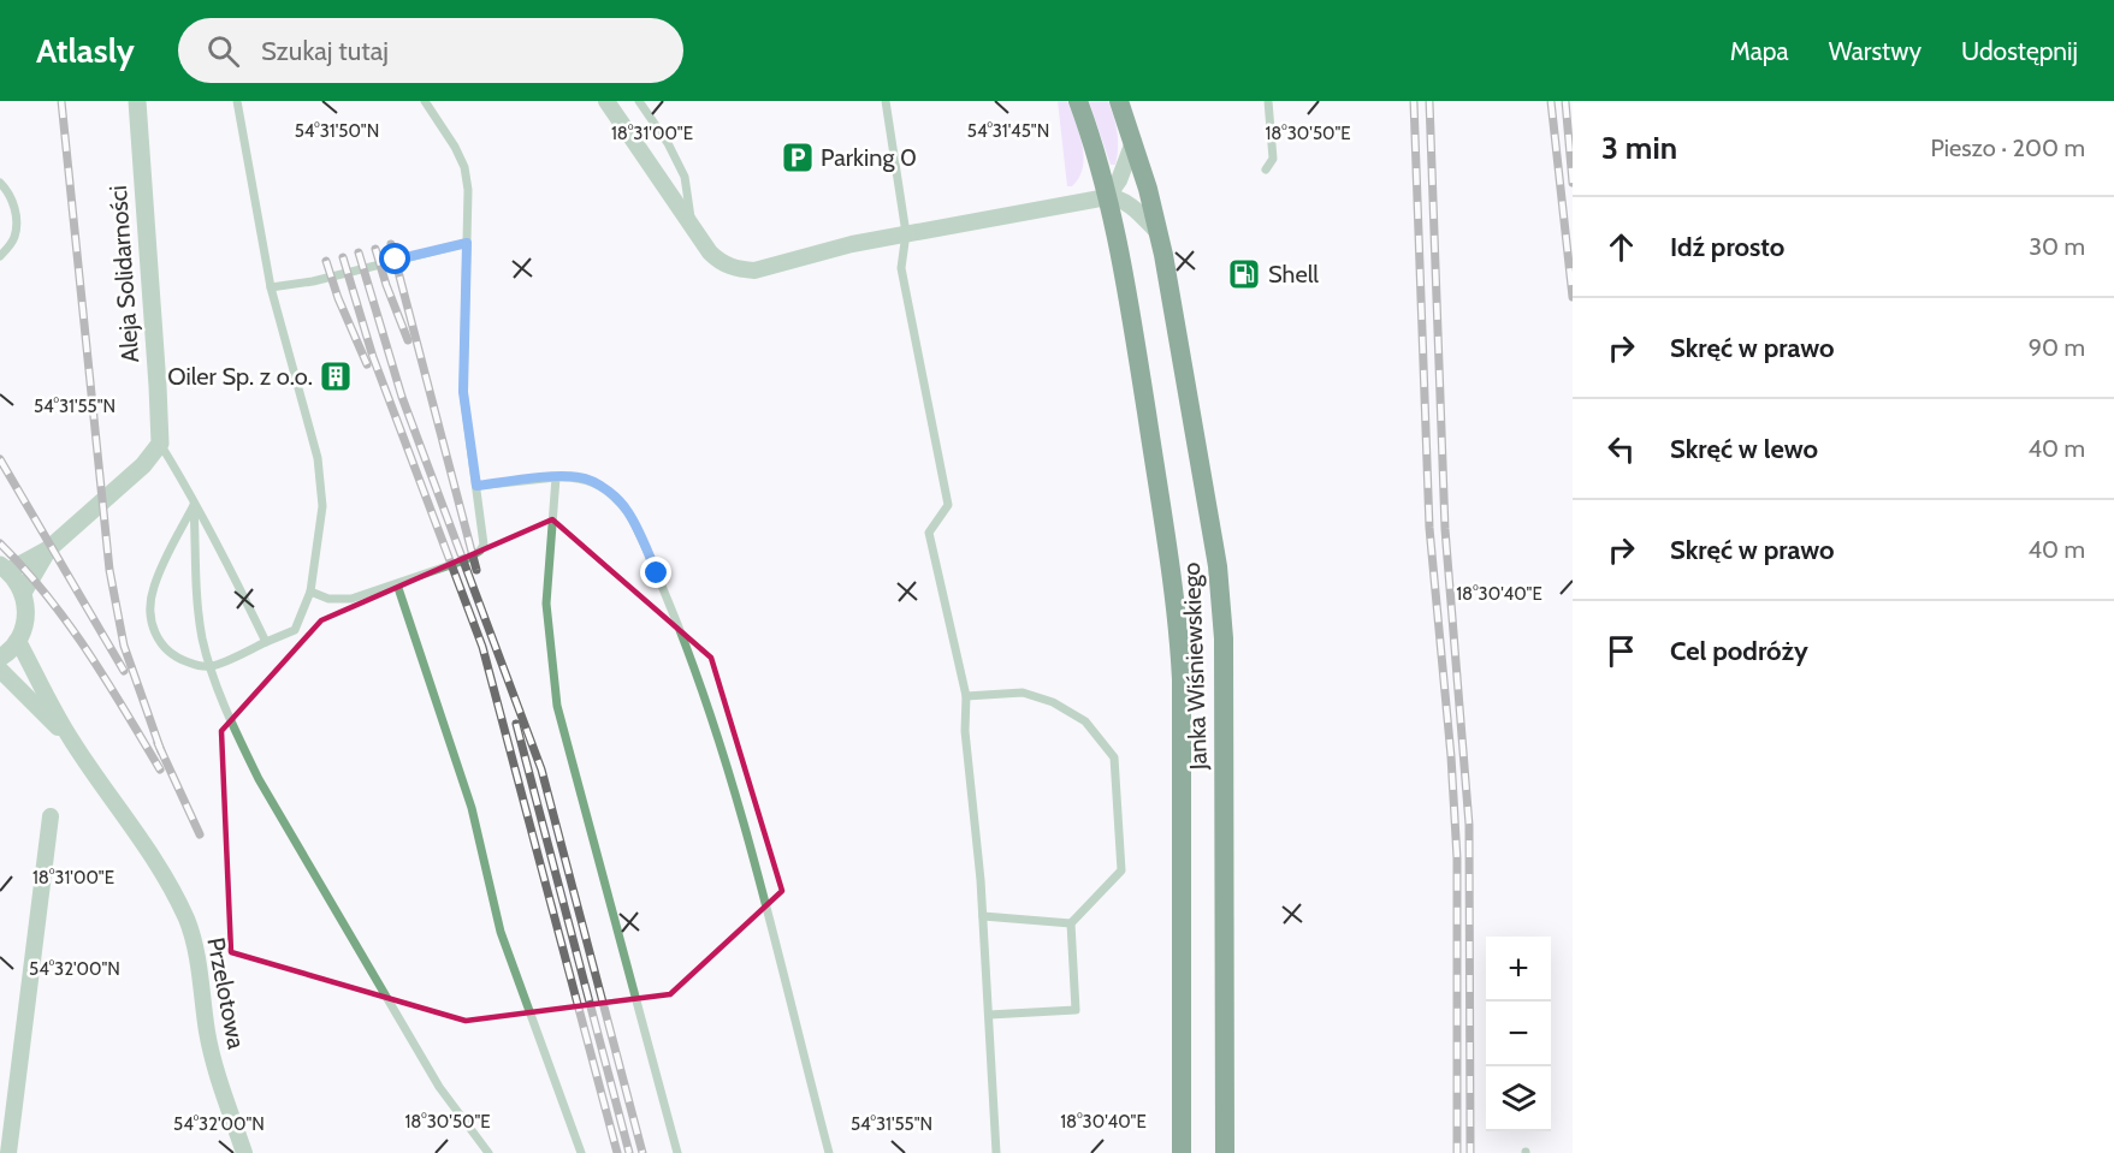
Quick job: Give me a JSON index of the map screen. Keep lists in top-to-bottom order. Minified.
{"streets":{"highway":["Janka Wiśniewskiego"],"street":["Aleja Solidarności","Przelotowa"]},"places":{"parking":["Parking 0"],"fuel station":["Shell"],"building":["Oiler Sp. z o.o."]},"page":{"header":"Atlasly","search":"Szukaj tutaj","nav":["Mapa","Warstwy","Udostępnij"],"heading":["3 min","Pieszo · 200 m"],"list":[["Idź prosto","30 m"],["Skręć w prawo","90 m"],["Skręć w lewo","40 m"],["Skręć w prawo","40 m"],"Cel podróży"],"map_buttons":["+","−"]},"coordinates":["54°31'45\"N","54°31'50\"N","18°31'00\"E","18°30'50\"E","54°31'55\"N","18°30'40\"E","54°32'00\"N"]}
